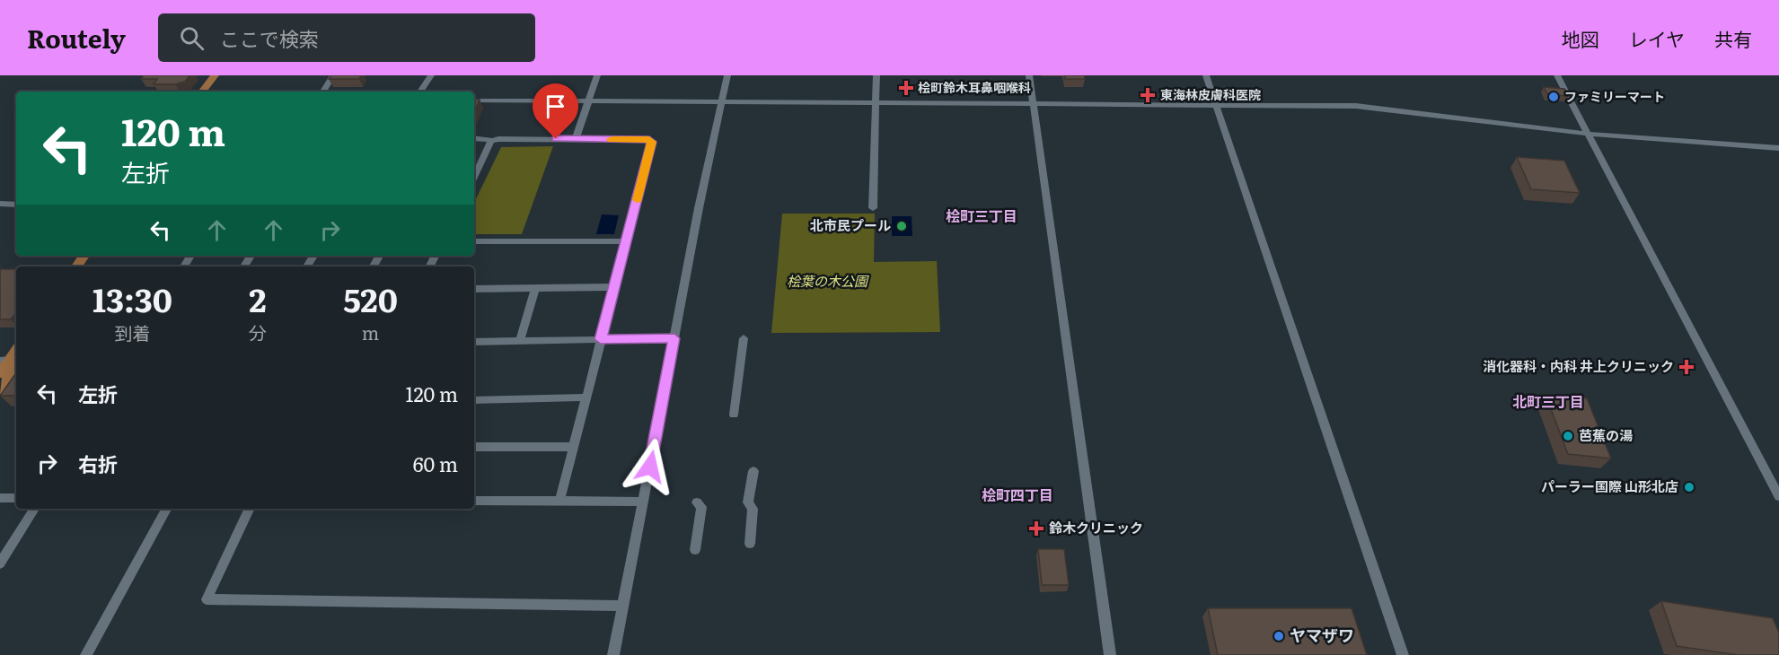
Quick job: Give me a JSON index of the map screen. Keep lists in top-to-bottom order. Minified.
{"districts":["桧町三丁目","北町三丁目","桧町四丁目"],"parks":["桧葉の木公園"],"places":{"health":["桧町鈴木耳鼻咽喉科","東海林皮膚科医院","消化器科・内科 井上クリニック","鈴木クリニック"],"other":["ファミリーマート","北市民プール","芭蕉の湯","パーラー国際 山形北店","ヤマザワ"]},"page":{"header":"Routely","search":"ここで検索","nav":["地図","レイヤ","共有"],"turn":["120 m","左折"],"eta":["13:30","到着","2","分","520","m"],"list":[{"name":"左折","value":"120 m"},{"name":"右折","value":"60 m"}]}}
